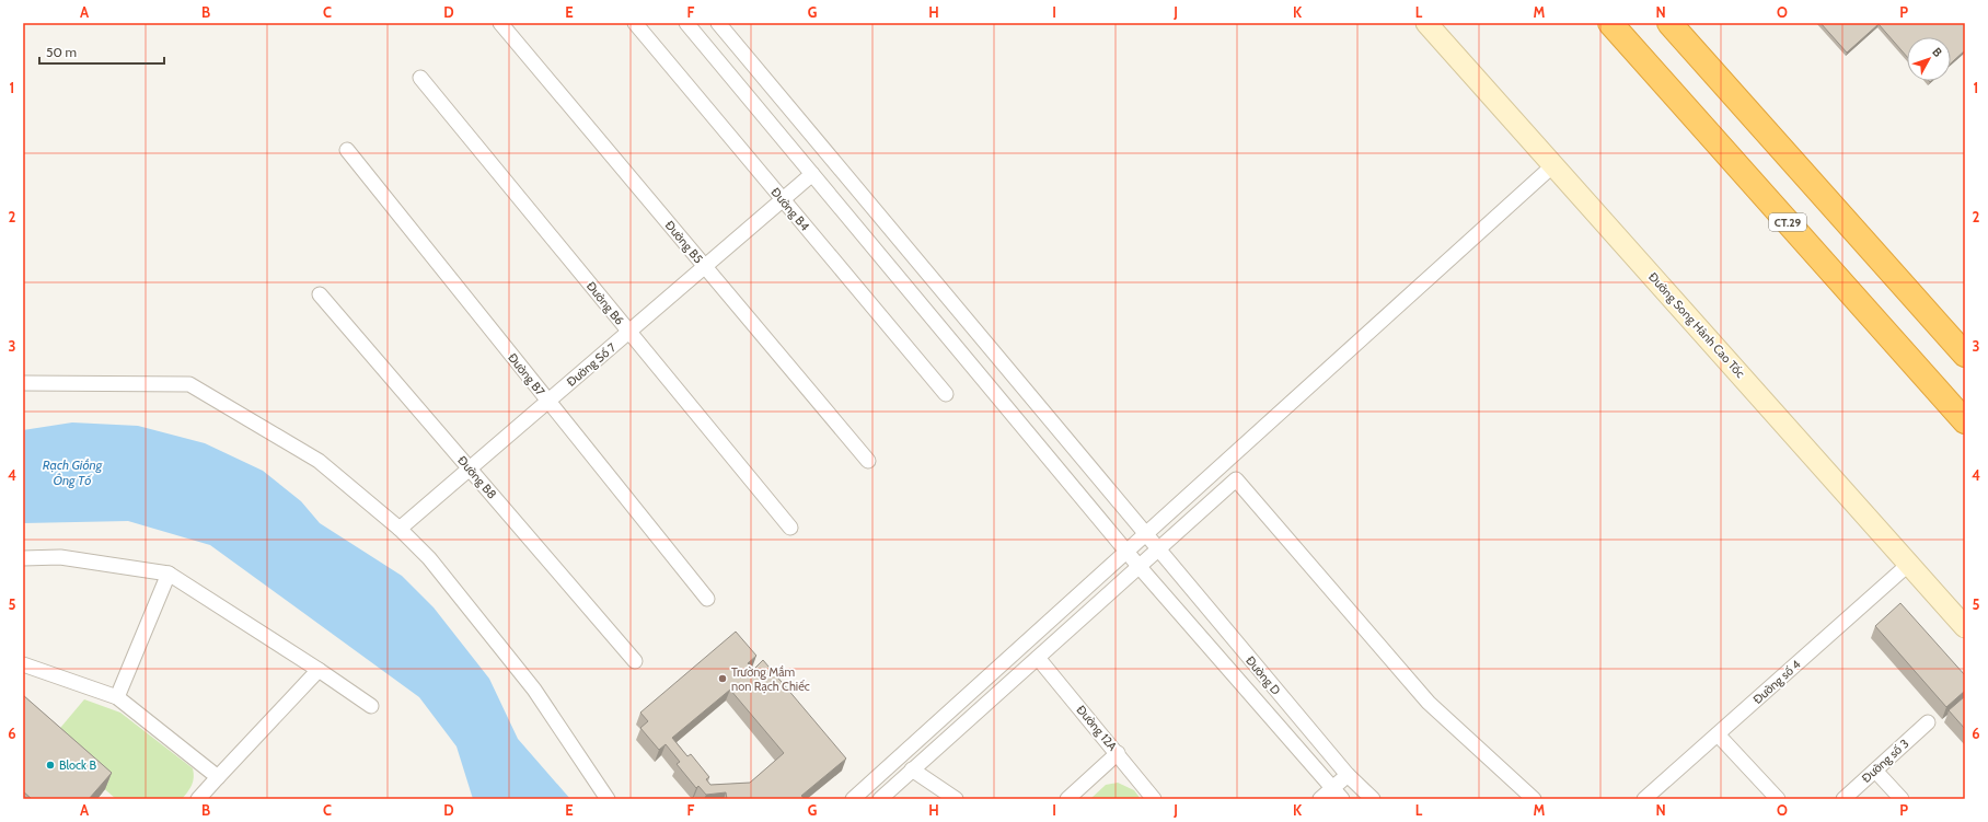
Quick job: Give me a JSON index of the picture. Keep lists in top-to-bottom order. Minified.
{"streets":{"highway":["CT.29"],"main road":["Đường Song Hành Cao Tốc"],"street":["Đường B4","Đường B5","Đường B6","Đường Số 7","Đường B7","Đường B8","Đường D","Đường số 4","Đường 12A","Đường số 3"]},"crossings":[["Đường B4","Đường Số 7"],["Đường B5","Đường Số 7"],["Đường B6","Đường Số 7"],["Đường Song Hành Cao Tốc","Đường số 4"],["Đường Số 7","Đường B7"],["Đường Số 7","Đường B8"],["Đường Số 7","Đường D"]],"water":["Rạch Giồng Ông Tố"],"places":["Trường Mầm non Rạch Chiếc","Block B"],"scale_bar":"50 m","north":"top right","grid":{"columns":["A","B","C","D","E","F","G","H","I","J","K","L","M","N","O","P"],"rows":["1","2","3","4","5","6"]}}
